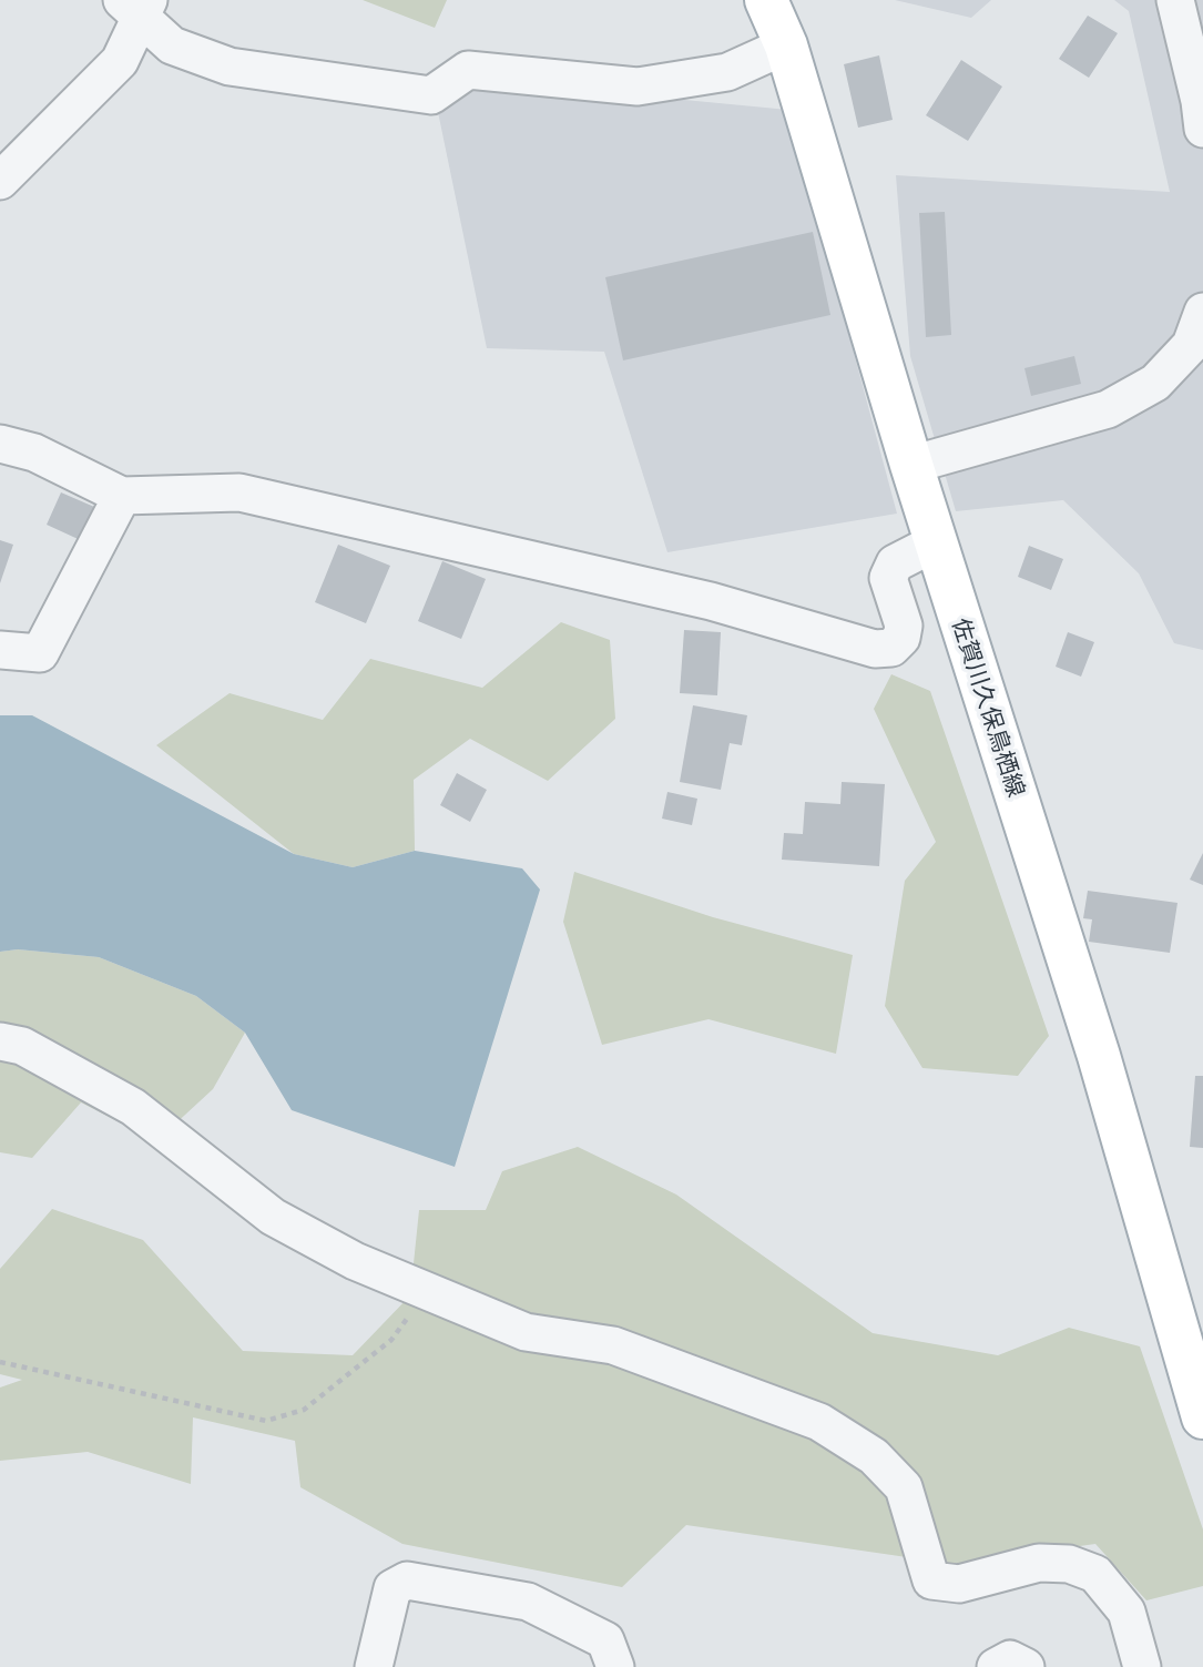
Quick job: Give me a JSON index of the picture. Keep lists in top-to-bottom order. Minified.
{"streets":{"main road":["佐賀川久保鳥栖線"]}}
